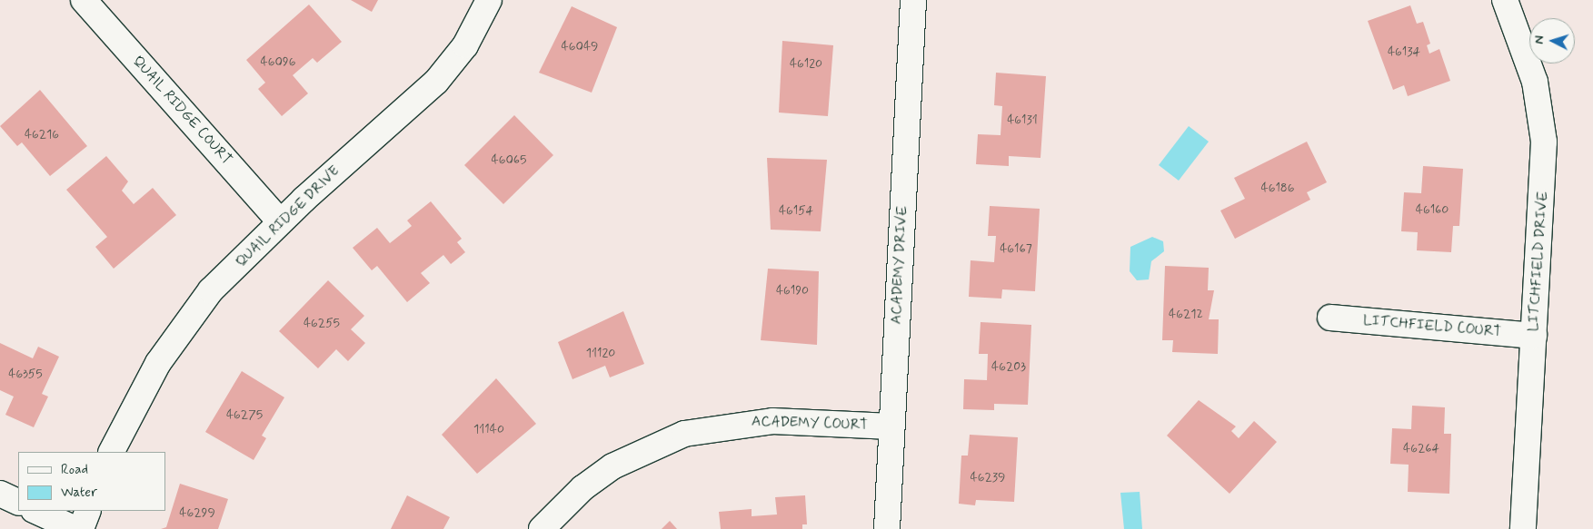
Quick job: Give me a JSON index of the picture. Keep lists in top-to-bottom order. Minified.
{"streets":{"street":["QUAIL RIDGE COURT","QUAIL RIDGE DRIVE","LITCHFIELD DRIVE","ACADEMY DRIVE","LITCHFIELD COURT","ACADEMY COURT"]},"crossings":[["QUAIL RIDGE COURT","QUAIL RIDGE DRIVE"],["LITCHFIELD DRIVE","LITCHFIELD COURT"],["ACADEMY DRIVE","ACADEMY COURT"]],"house_numbers":["46049","46134","46096","46120","46131","46216","46065","46186","46160","46154","46167","46190","46212","46255","11120","46203","46355","46275","11140","46264","46239","46299"],"legend":["Road","Water"],"north":"left"}
